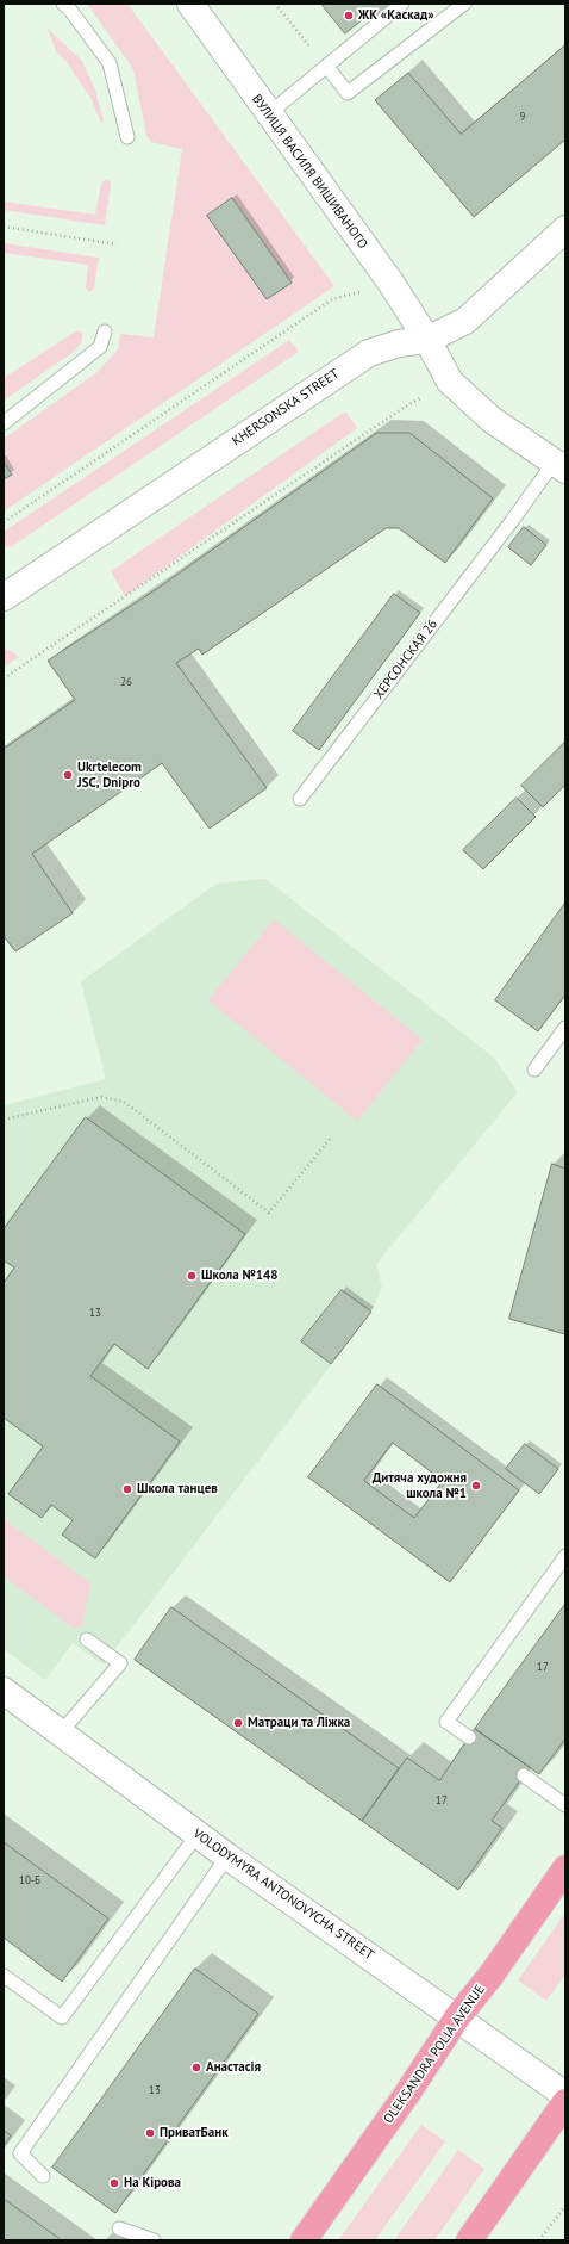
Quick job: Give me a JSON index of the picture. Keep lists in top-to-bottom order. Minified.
{"streets":{"main road":["OLEKSANDRA POLIA AVENUE"],"street":["ВУЛИЦЯ ВАСИЛЯ ВИШИВАНОГО","KHERSONSKA STREET","VOLODYMYRA ANTONOVYCHA STREET"],"lane":["ХЕРСОНСКАЯ 26"]},"crossings":[["ВУЛИЦЯ ВАСИЛЯ ВИШИВАНОГО","KHERSONSKA STREET"],["VOLODYMYRA ANTONOVYCHA STREET","OLEKSANDRA POLIA AVENUE"]],"places":["ЖК «Каскад»","Ukrtelecom JSC, Dnipro","Школа №148","Дитяча художня школа №1","Школа танцев","Матраци та Ліжка","Анастасія","ПриватБанк","На Кірова"],"house_numbers":["9","26","13","17","17","10-Б","13"]}
